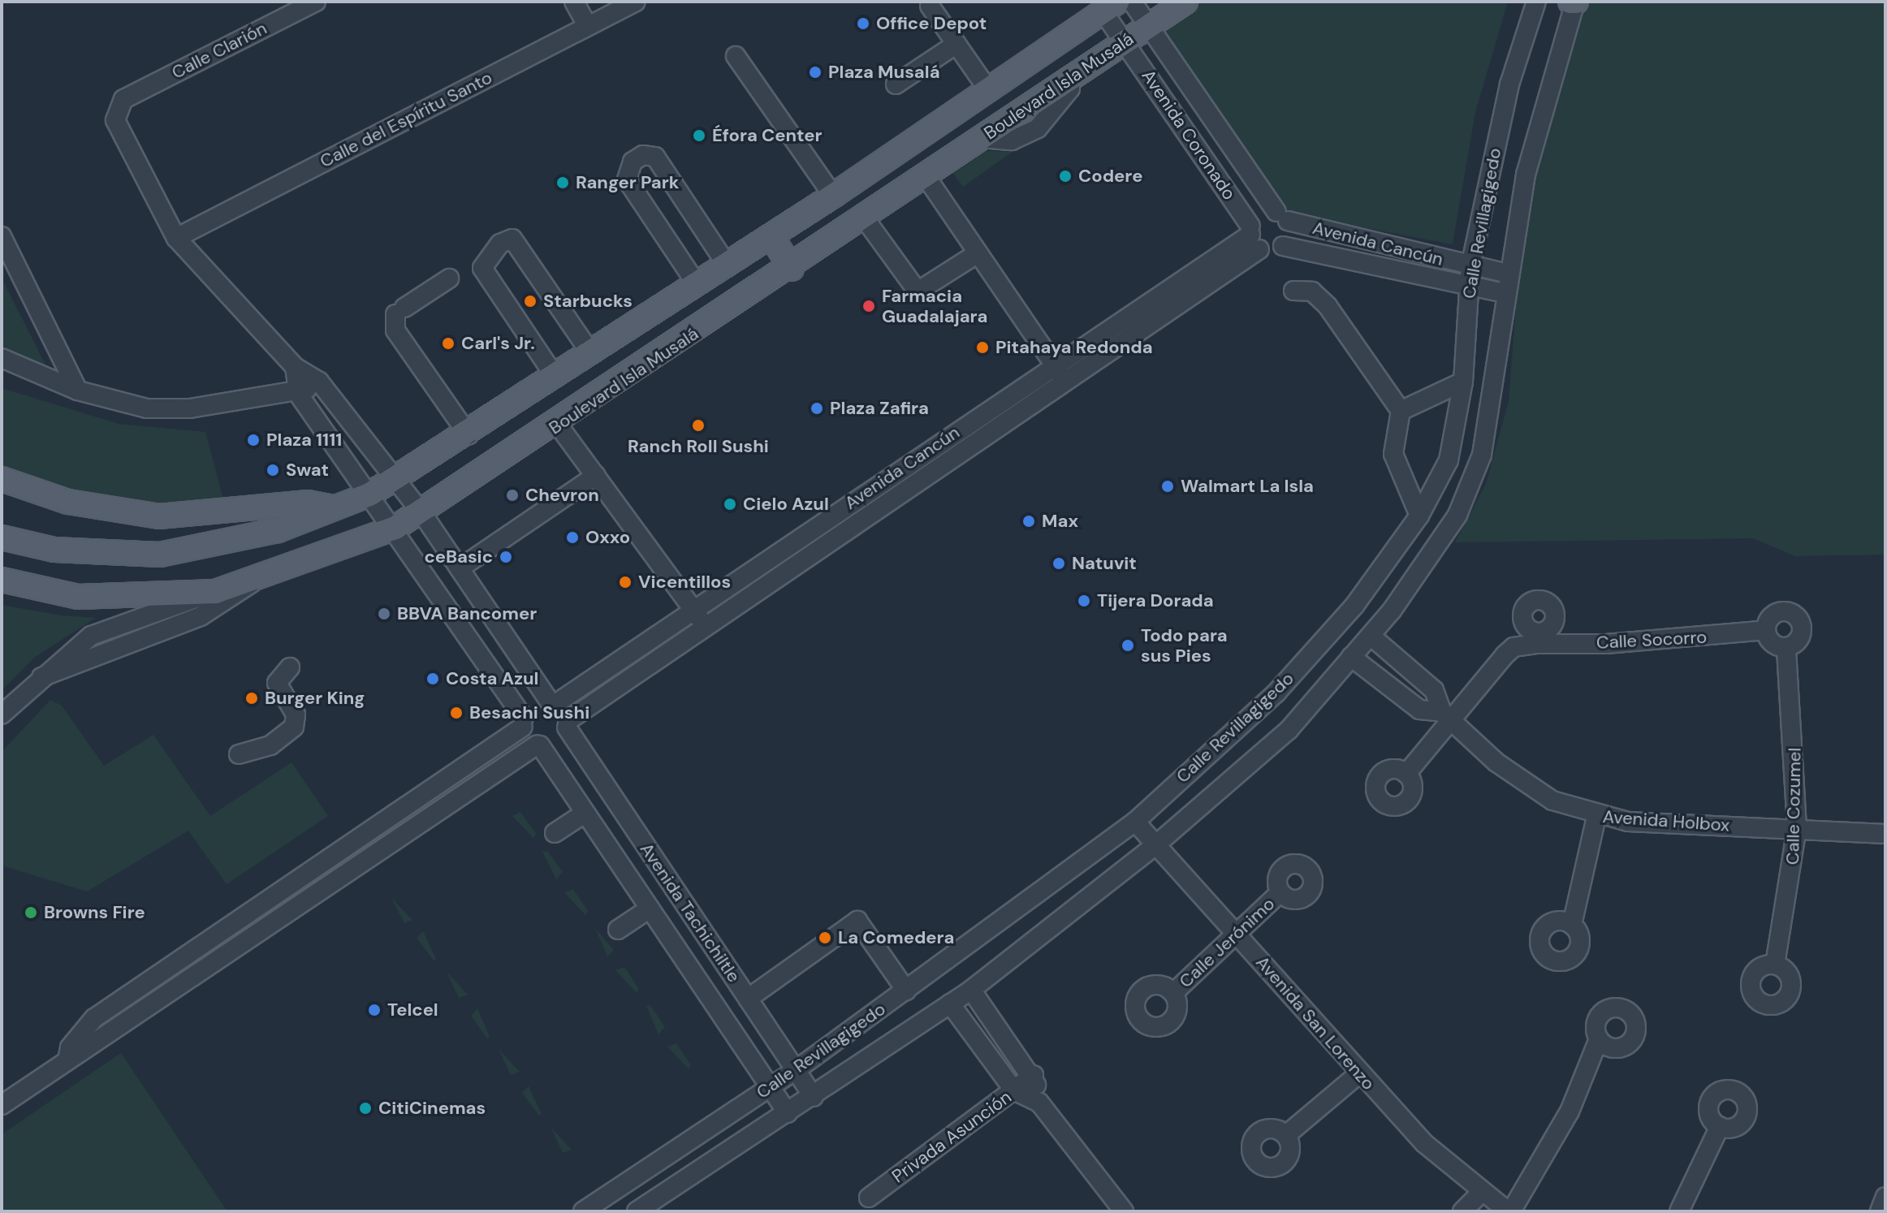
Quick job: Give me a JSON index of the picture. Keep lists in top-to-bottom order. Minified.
{"streets":{"main road":["Boulevard Isla Musalá"],"street":["Calle Clarión","Calle del Espíritu Santo","Avenida Coronado","Calle Revillagigedo","Avenida Cancún","Calle Socorro","Calle Cozumel","Avenida Holbox","Avenida Tachichiltle","Calle Jerónimo","Avenida San Lorenzo","Privada Asunción"]},"crossings":[["Calle Clarión","Calle del Espíritu Santo"],["Boulevard Isla Musalá","Avenida Coronado"],["Avenida Coronado","Avenida Cancún"],["Calle Revillagigedo","Avenida Cancún"],["Calle Revillagigedo","Avenida Holbox"],["Calle Revillagigedo","Avenida Tachichiltle"],["Calle Revillagigedo","Avenida San Lorenzo"],["Avenida Cancún","Avenida Tachichiltle"],["Calle Socorro","Calle Cozumel"],["Calle Socorro","Avenida Holbox"],["Calle Cozumel","Avenida Holbox"],["Calle Jerónimo","Avenida San Lorenzo"]],"places":["Office Depot","Plaza Musalá","Éfora Center","Codere","Ranger Park","Starbucks","Farmacia Guadalajara","Carl's Jr.","Pitahaya Redonda","Plaza Zafira","Ranch Roll Sushi","Plaza 1111","Swat","Walmart La Isla","Chevron","Cielo Azul","Max","Oxxo","ceBasic","Natuvit","Vicentillos","Tijera Dorada","BBVA Bancomer","Todo para sus Pies","Costa Azul","Burger King","Besachi Sushi","Browns Fire","La Comedera","Telcel","CitiCinemas"]}
